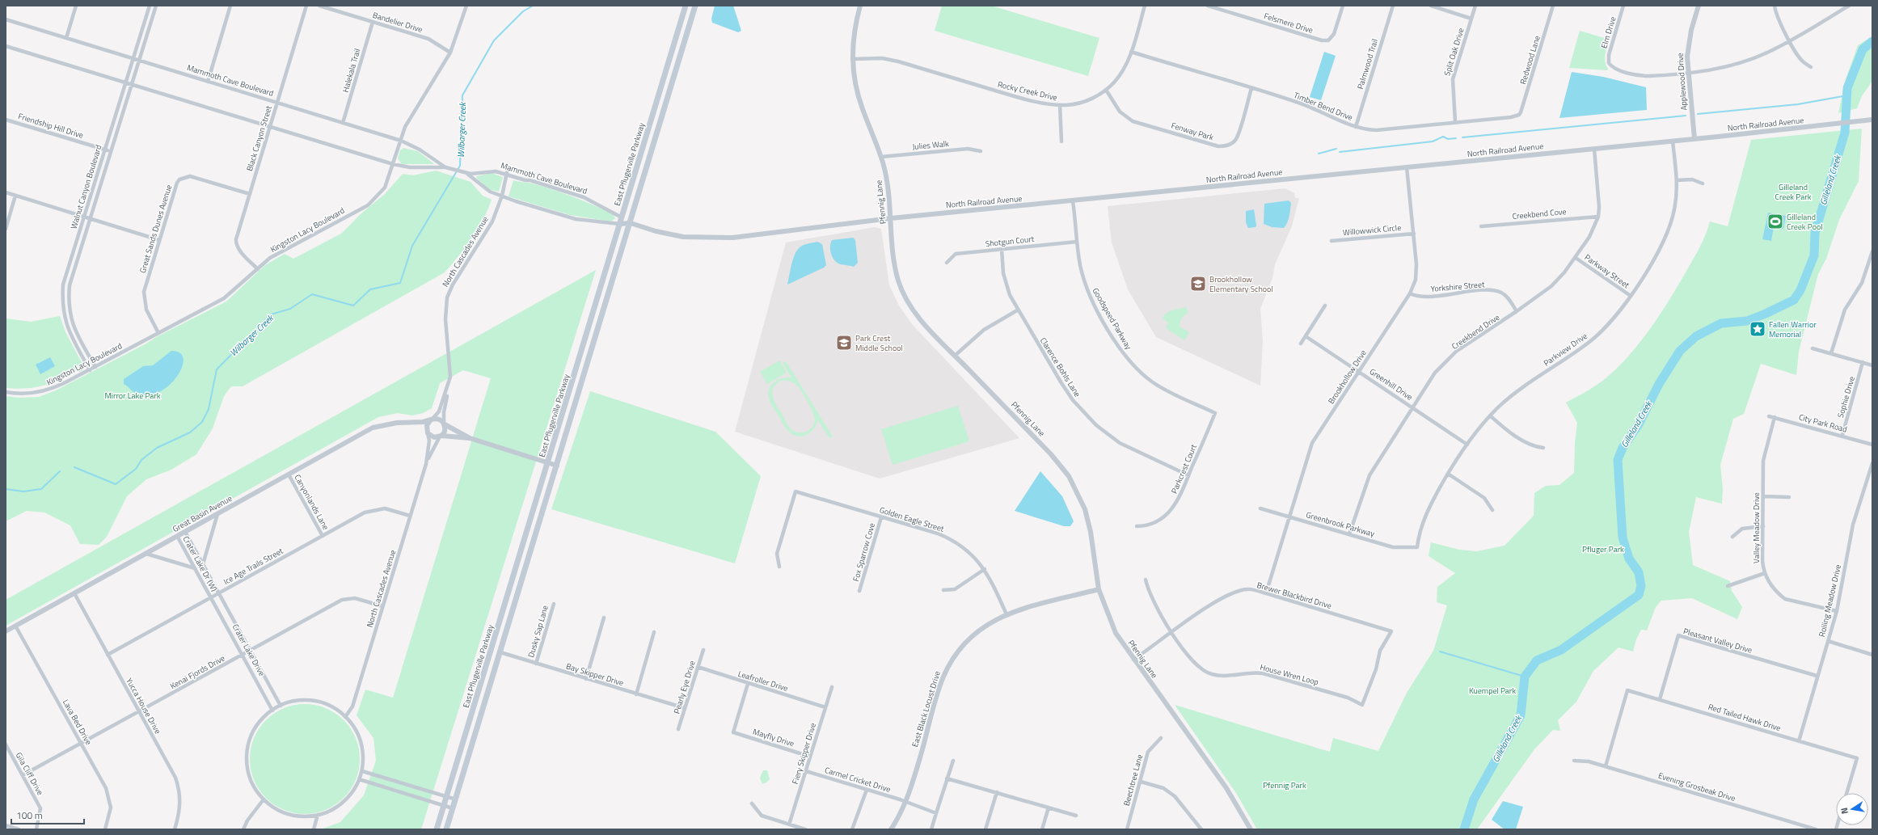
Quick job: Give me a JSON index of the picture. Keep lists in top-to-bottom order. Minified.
{"streets":{"main road":["East Pflugerville Parkway"],"street":["Bandelier Drive","Felsmere Drive","Elm Drive","Split Oak Drive","Redwood Lane","Palmwood Trail","Halekala Trail","Mammoth Cave Boulevard","Applewood Drive","Rocky Creek Drive","Timber Bend Drive","North Railroad Avenue","Friendship Hill Drive","Fenway Park","Black Canyon Street","Julies Walk","Walnut Canyon Boulevard","Pfennig Lane","Creekbend Cove","Great Sands Dunes Avenue","Kingston Lacy Boulevard","Willowwick Circle","Shotgun Court","North Cascades Avenue","Parkway Street","Yorkshire Street","Goodspeed Parkway","Creekbend Drive","Parkview Drive","Clarence Bohls Lane","Brookhollow Drive","Greenhill Drive","Sophie Drive","City Park Road","Parkcrest Court","Canyonlands Lane","Great Basin Avenue","Golden Eagle Street","Greenbrook Parkway","Valley Meadow Drive","Fox Sparrow Cove","Crater Lake Dr (W)","Ice Age Trails Street","Brewer Blackbird Drive","Rolling Meadow Drive","Dusky Sap Lane","Pleasant Valley Drive","Crater Lake Drive","Kenai Fjords Drive","Bay Skipper Drive","House Wren Loop","Leafroller Drive","Pearly Eye Drive","Yucca House Drive","East Black Locust Drive","Red Tailed Hawk Drive","Lava Bed Drive","Mayfly Drive","Fiery Skipper Drive","Gila Cliff Drive","Carmel Cricket Drive","Beechtree Lane","Evening Grosbeak Drive"]},"crossings":[["Bandelier Drive","Halekala Trail"],["Bandelier Drive","Kingston Lacy Boulevard"],["Elm Drive","Applewood Drive"],["Split Oak Drive","Timber Bend Drive"],["Redwood Lane","Timber Bend Drive"],["Palmwood Trail","Timber Bend Drive"],["Halekala Trail","Mammoth Cave Boulevard"],["Mammoth Cave Boulevard","North Railroad Avenue"],["Mammoth Cave Boulevard","Black Canyon Street"],["Mammoth Cave Boulevard","East Pflugerville Parkway"],["Mammoth Cave Boulevard","Walnut Canyon Boulevard"],["Mammoth Cave Boulevard","Kingston Lacy Boulevard"],["Mammoth Cave Boulevard","North Cascades Avenue"],["Applewood Drive","North Railroad Avenue"],["Rocky Creek Drive","Timber Bend Drive"],["Rocky Creek Drive","Fenway Park"],["Rocky Creek Drive","Pfennig Lane"],["Timber Bend Drive","Fenway Park"],["North Railroad Avenue","East Pflugerville Parkway"],["North Railroad Avenue","Pfennig Lane"],["North Railroad Avenue","Goodspeed Parkway"],["North Railroad Avenue","Creekbend Drive"],["North Railroad Avenue","Parkview Drive"],["North Railroad Avenue","Brookhollow Drive"],["Friendship Hill Drive","Walnut Canyon Boulevard"],["Black Canyon Street","Great Sands Dunes Avenue"],["Black Canyon Street","Kingston Lacy Boulevard"],["Julies Walk","Pfennig Lane"],["Walnut Canyon Boulevard","Kingston Lacy Boulevard"],["Pfennig Lane","Brewer Blackbird Drive"],["Pfennig Lane","East Black Locust Drive"],["Creekbend Cove","Creekbend Drive"],["Great Sands Dunes Avenue","Kingston Lacy Boulevard"],["Willowwick Circle","Brookhollow Drive"],["Shotgun Court","Goodspeed Parkway"],["Shotgun Court","Clarence Bohls Lane"],["North Cascades Avenue","Great Basin Avenue"],["North Cascades Avenue","Ice Age Trails Street"],["North Cascades Avenue","Crater Lake Drive"],["North Cascades Avenue","Kenai Fjords Drive"],["Parkway Street","Creekbend Drive"],["Parkway Street","Parkview Drive"],["Yorkshire Street","Creekbend Drive"],["Yorkshire Street","Brookhollow Drive"],["Goodspeed Parkway","Parkcrest Court"],["Creekbend Drive","Greenhill Drive"],["Creekbend Drive","Greenbrook Parkway"],["Parkview Drive","Greenhill Drive"],["Parkview Drive","Greenbrook Parkway"],["Clarence Bohls Lane","Parkcrest Court"],["Brookhollow Drive","Greenhill Drive"],["Brookhollow Drive","Greenbrook Parkway"],["Brookhollow Drive","Brewer Blackbird Drive"],["Sophie Drive","City Park Road"],["City Park Road","Valley Meadow Drive"],["Canyonlands Lane","Great Basin Avenue"],["Canyonlands Lane","Ice Age Trails Street"],["Great Basin Avenue","Crater Lake Dr (W)"],["Great Basin Avenue","Crater Lake Drive"],["Great Basin Avenue","Yucca House Drive"],["Great Basin Avenue","Lava Bed Drive"],["Golden Eagle Street","Fox Sparrow Cove"],["Golden Eagle Street","East Black Locust Drive"],["Valley Meadow Drive","Rolling Meadow Drive"],["Crater Lake Dr (W)","Ice Age Trails Street"],["Crater Lake Dr (W)","Crater Lake Drive"],["Ice Age Trails Street","Crater Lake Drive"],["Ice Age Trails Street","Yucca House Drive"],["Brewer Blackbird Drive","House Wren Loop"],["Rolling Meadow Drive","Pleasant Valley Drive"],["Rolling Meadow Drive","Red Tailed Hawk Drive"],["Dusky Sap Lane","Bay Skipper Drive"],["Pleasant Valley Drive","Red Tailed Hawk Drive"],["Crater Lake Drive","Kenai Fjords Drive"],["Kenai Fjords Drive","Yucca House Drive"],["Kenai Fjords Drive","Lava Bed Drive"],["Kenai Fjords Drive","Gila Cliff Drive"],["Bay Skipper Drive","Pearly Eye Drive"],["Leafroller Drive","Pearly Eye Drive"],["Leafroller Drive","Mayfly Drive"],["Leafroller Drive","Fiery Skipper Drive"],["East Black Locust Drive","Carmel Cricket Drive"],["Red Tailed Hawk Drive","Evening Grosbeak Drive"],["Mayfly Drive","Fiery Skipper Drive"],["Fiery Skipper Drive","Carmel Cricket Drive"]],"water":["Wilbarger Creek","Gilleland Creek"],"parks":["Gilleland Creek Park","Mirror Lake Park","Pfluger Park","Kuempel Park","Pfennig Park"],"places":{"sports":["Gilleland Creek Pool"],"school or university":["Brookhollow Elementary School","Park Crest Middle School"],"place":["Fallen Warrior Memorial"]},"scale_bar":"100 m","north":"left"}
